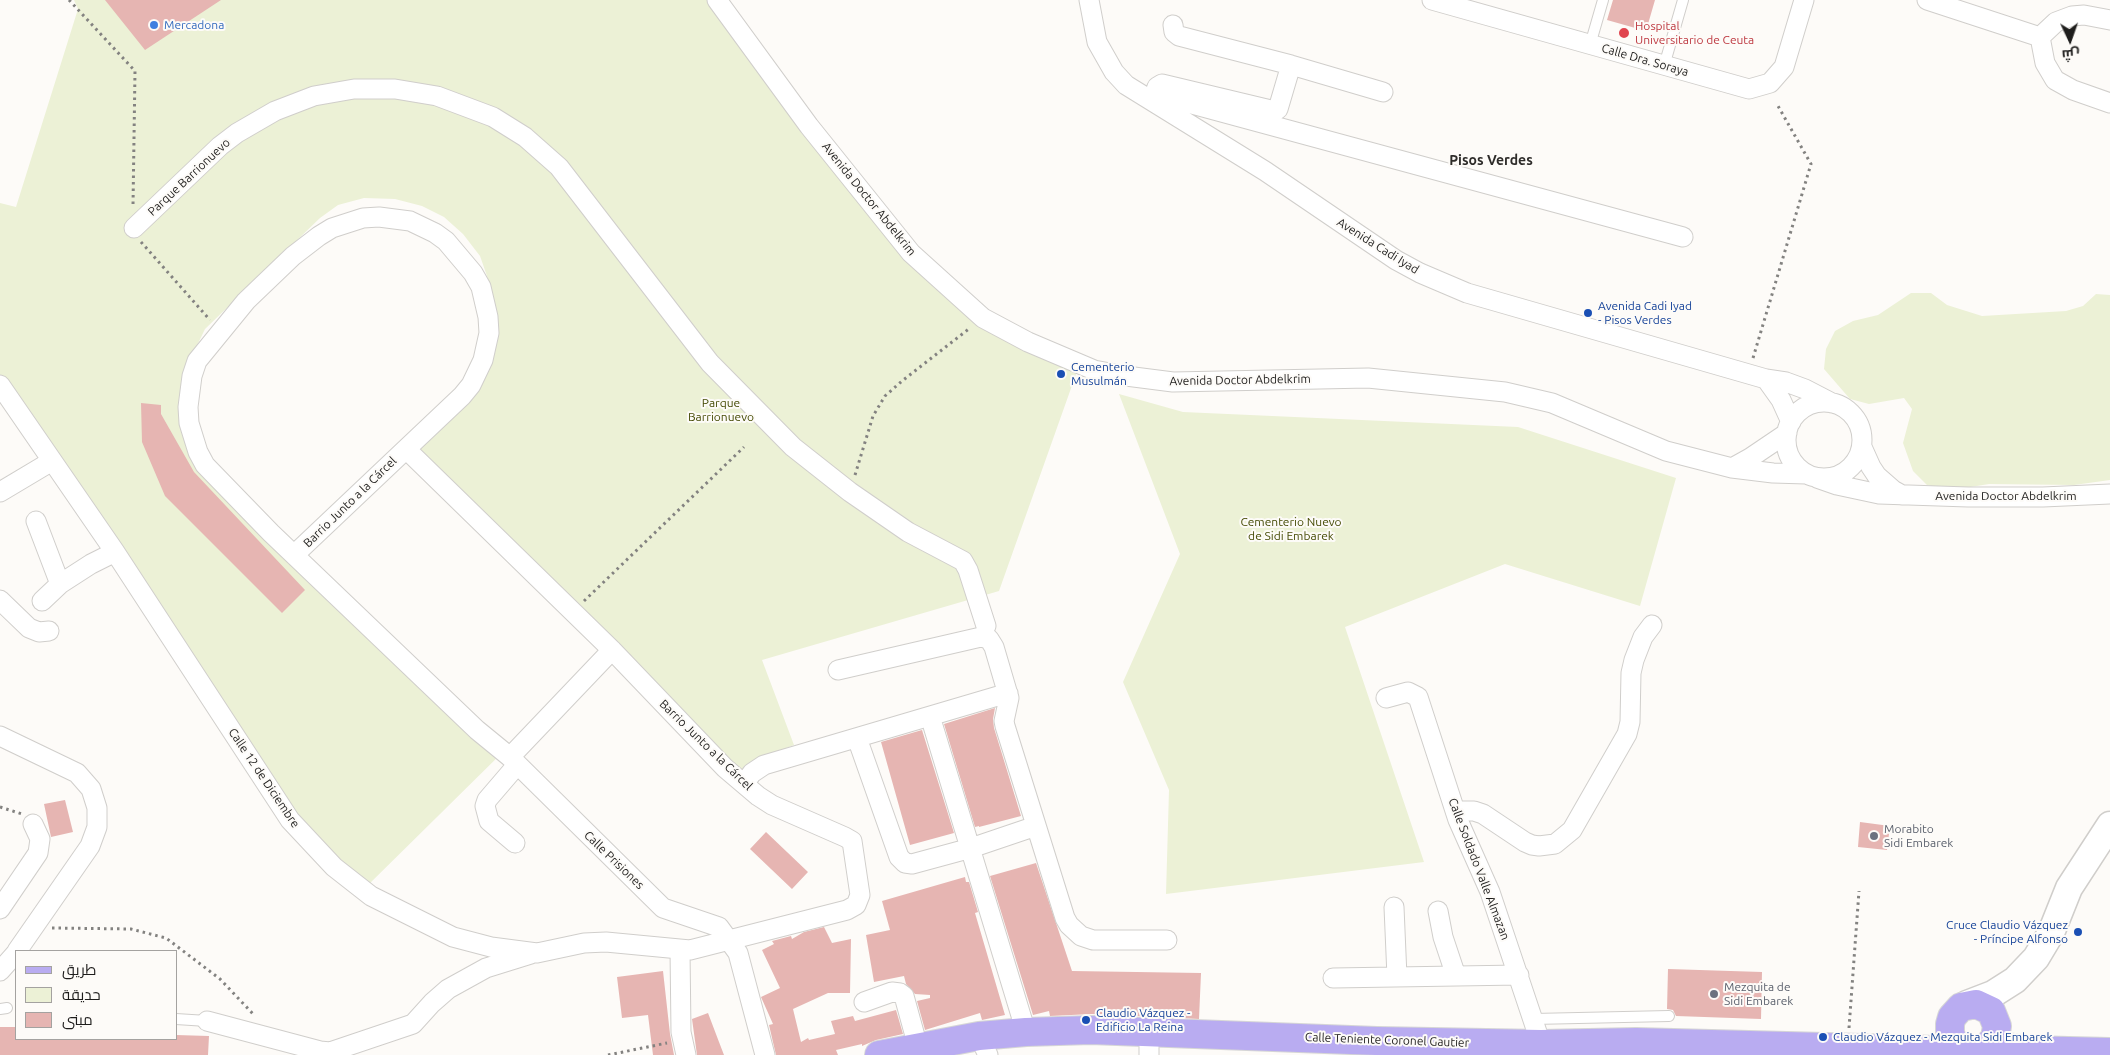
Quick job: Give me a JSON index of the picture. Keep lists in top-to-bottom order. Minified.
{"streets":{"main road":["Calle Teniente Coronel Gautier"],"street":["Calle Dra. Soraya","Parque Barrionuevo","Avenida Doctor Abdelkrim","Avenida Cadi Iyad","Barrio Junto a la Cárcel","Calle 12 de Diciembre","Calle Prisiones","Calle Soldado Valle Almazan"]},"crossings":[["Avenida Doctor Abdelkrim","Avenida Cadi Iyad"],["Barrio Junto a la Cárcel","Calle 12 de Diciembre"],["Barrio Junto a la Cárcel","Calle Prisiones"],["Calle 12 de Diciembre","Calle Prisiones"],["Calle Soldado Valle Almazan","Calle Teniente Coronel Gautier"]],"districts":["Pisos Verdes"],"parks":["Parque Barrionuevo","Cementerio Nuevo de Sidi Embarek"],"places":["Mercadona","Hospital Universitario de Ceuta","Avenida Cadi Iyad - Pisos Verdes","Cementerio Musulmán","Morabito Sidi Embarek","Cruce Claudio Vázquez - Príncipe Alfonso","Mezquita de Sidi Embarek","Claudio Vázquez - Edificio La Reina","Claudio Vázquez - Mezquita Sidi Embarek"],"legend":["طريق","حديقة","مبنى"],"north":"bottom"}
